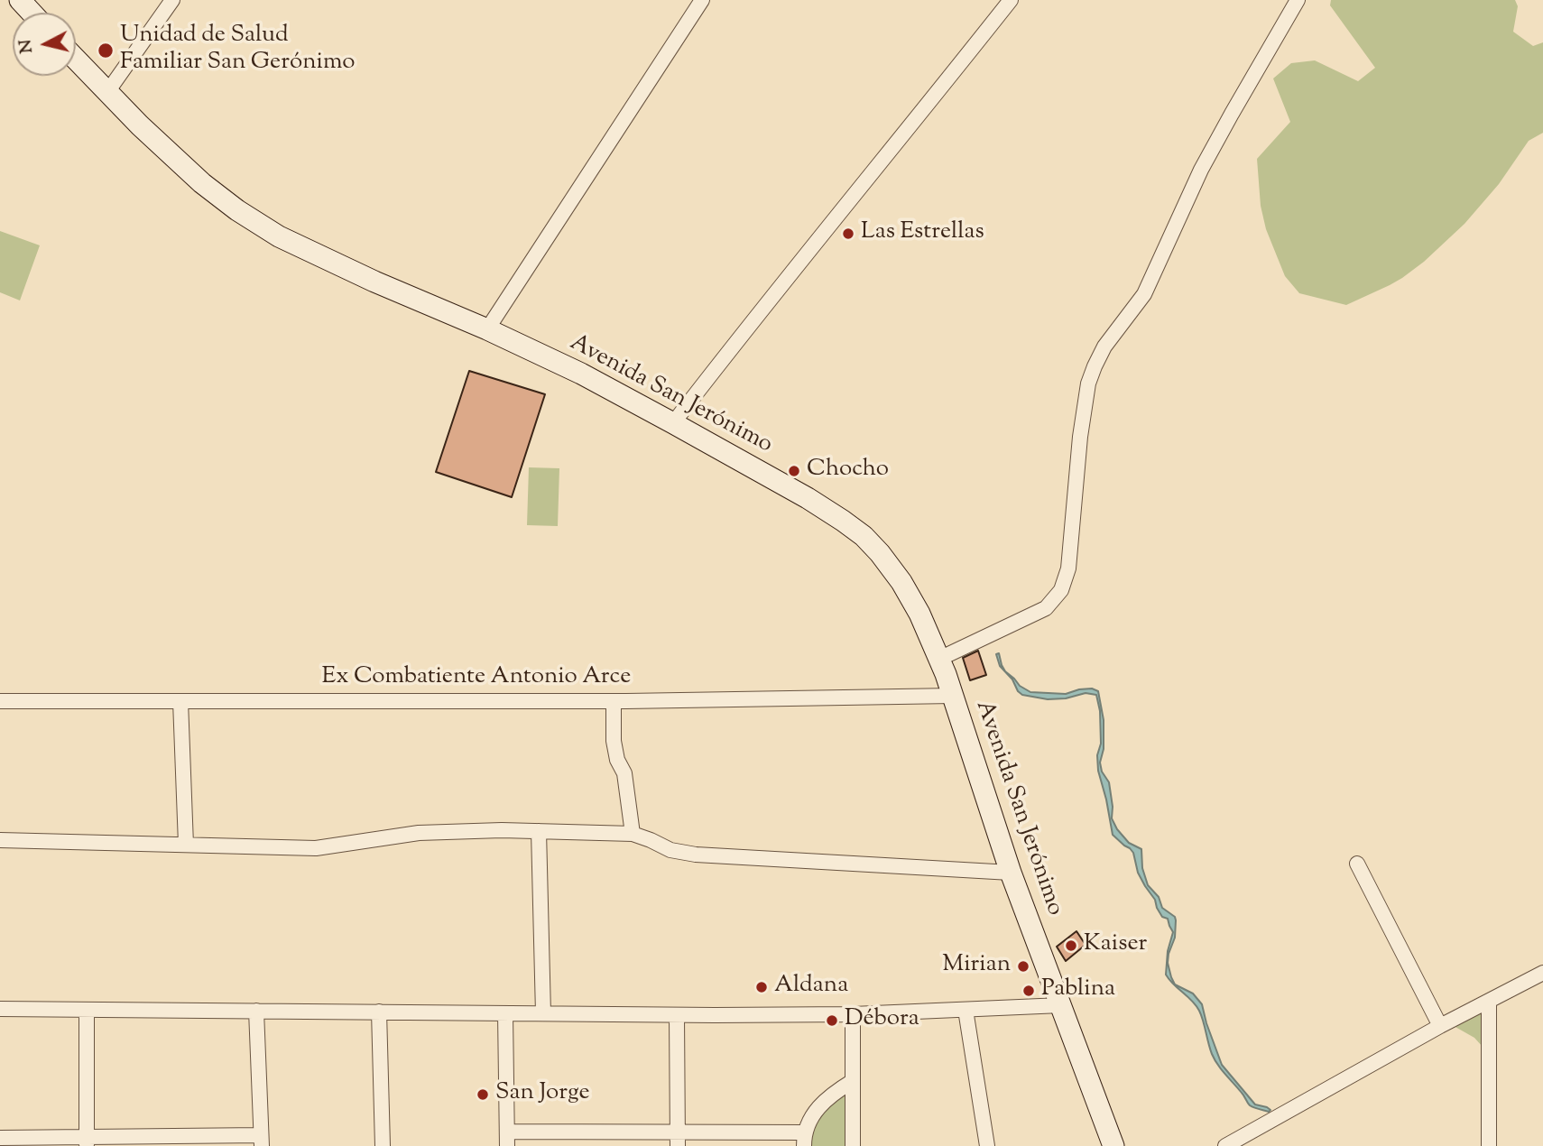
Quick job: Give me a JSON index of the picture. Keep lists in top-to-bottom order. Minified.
{"streets":{"street":["Avenida San Jerónimo","Ex Combatiente Antonio Arce"]},"crossings":[["Avenida San Jerónimo","Ex Combatiente Antonio Arce"]],"places":["Unidad de Salud Familiar San Gerónimo","Las Estrellas","Chocho","Kaiser","Mirian","Aldana","Pablina","Débora","San Jorge"],"north":"left"}
